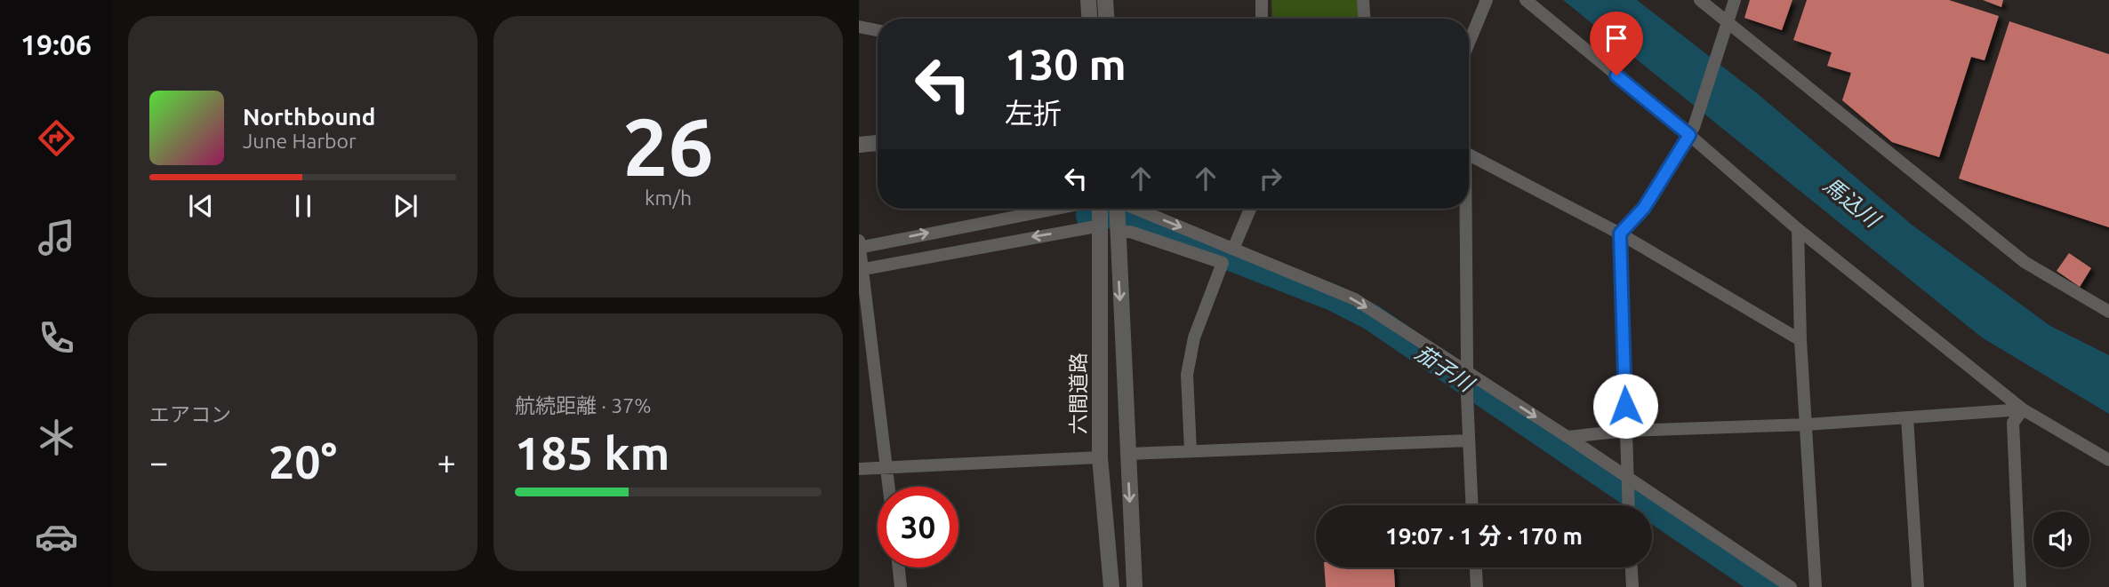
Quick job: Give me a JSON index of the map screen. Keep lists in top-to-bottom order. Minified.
{"streets":{"street":["六間道路"]},"water":["馬込川","茄子川"],"page":{"tabs":"19:06","tile":[["26","km/h"],"エアコン",["航続距離 · 37%","185 km"]],"turn":["130 m","左折"],"song":["Northbound","June Harbor"],"heat":["−","20°","+"],"limit":"30","trip":"19:07 · 1 分 · 170 m"}}
